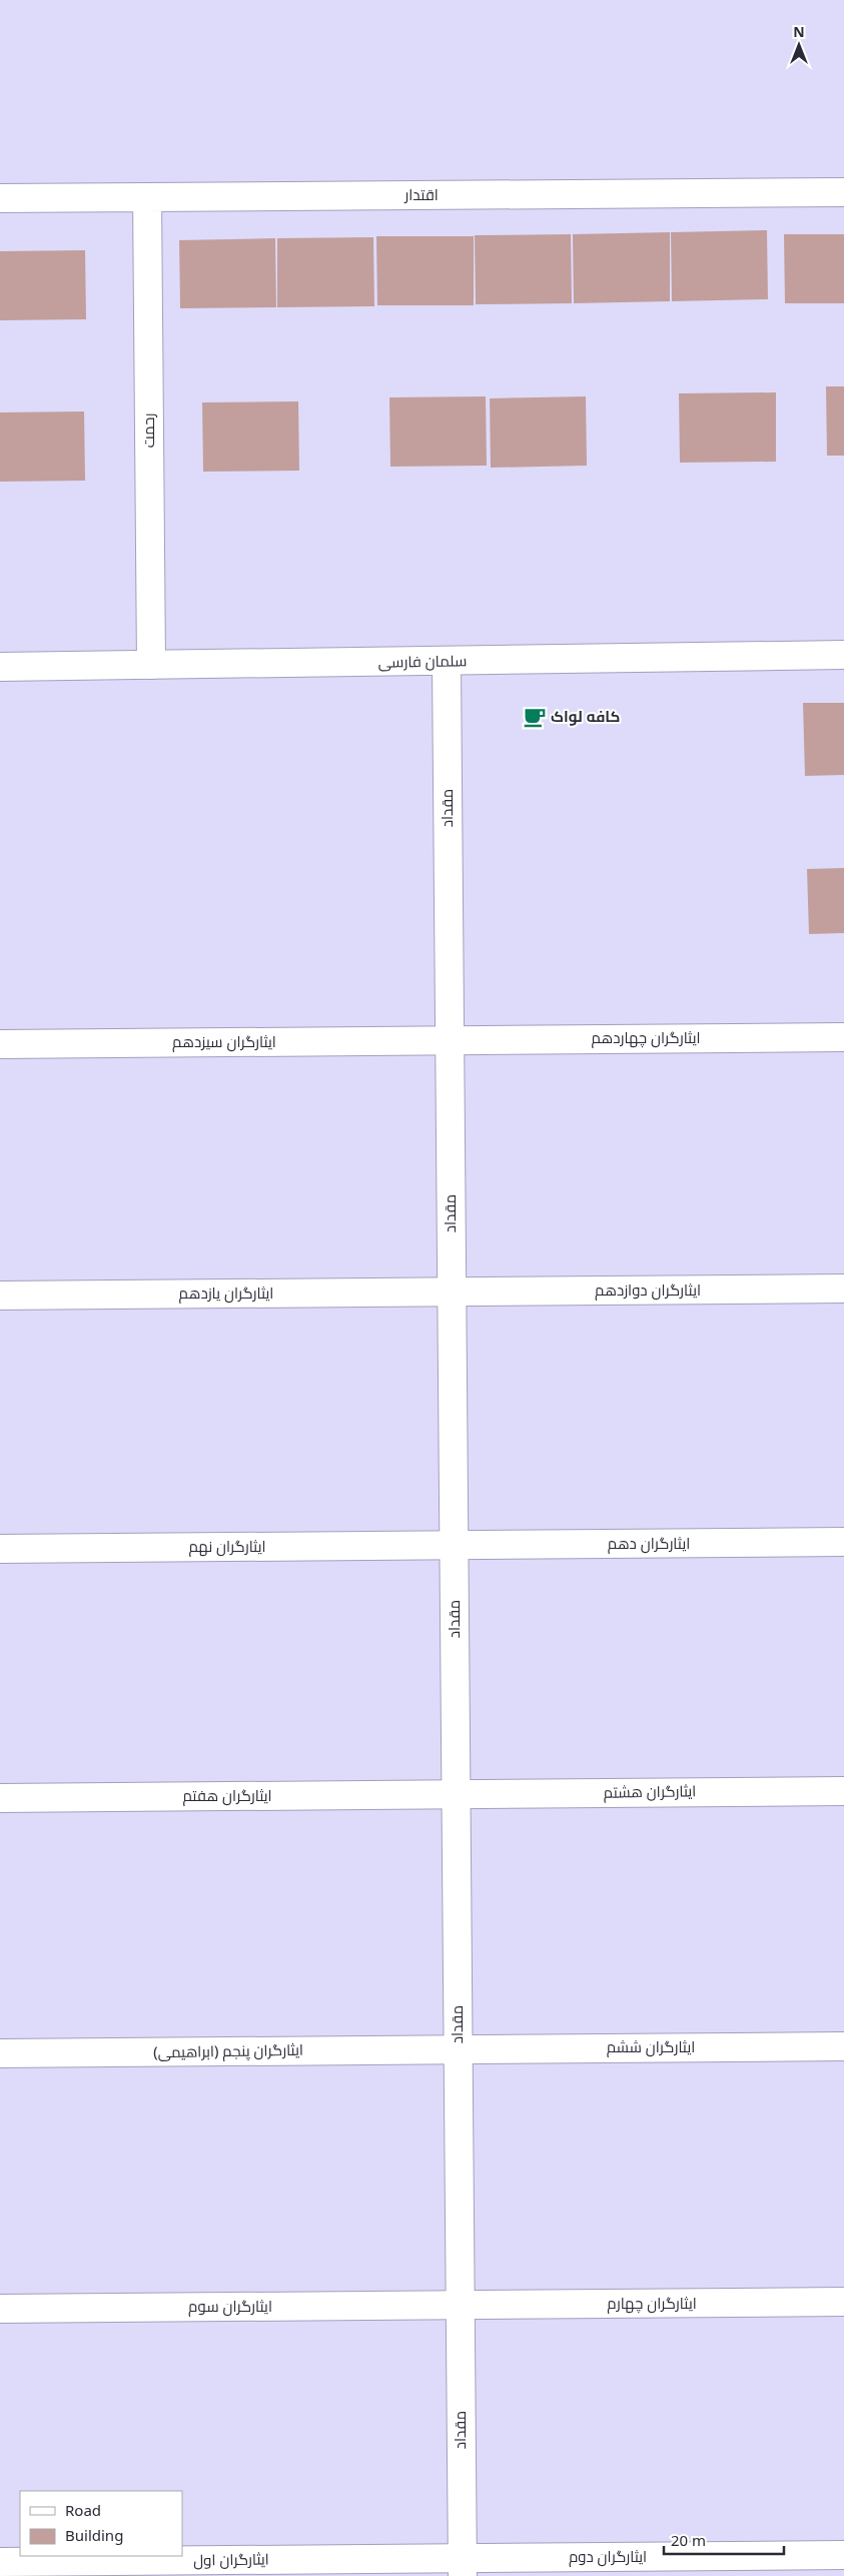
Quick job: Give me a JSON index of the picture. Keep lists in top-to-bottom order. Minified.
{"streets":{"street":["اقتدار","رحمت","سلمان فارسی","مقداد","ایثارگران چهاردهم","ایثارگران سیزدهم","ایثارگران دوازدهم","ایثارگران یازدهم","ایثارگران دهم","ایثارگران نهم","ایثارگران هشتم","ایثارگران هفتم","ایثارگران ششم","ایثارگران پنجم (ابراهیمی)","ایثارگران چهارم","ایثارگران سوم","ایثارگران دوم","ایثارگران اول"]},"crossings":[["اقتدار","رحمت"],["رحمت","سلمان فارسی"],["سلمان فارسی","مقداد"],["مقداد","ایثارگران چهاردهم"],["مقداد","ایثارگران سیزدهم"],["مقداد","ایثارگران دوازدهم"],["مقداد","ایثارگران یازدهم"],["مقداد","ایثارگران دهم"],["مقداد","ایثارگران نهم"],["مقداد","ایثارگران هشتم"],["مقداد","ایثارگران هفتم"],["مقداد","ایثارگران ششم"],["مقداد","ایثارگران پنجم (ابراهیمی)"],["مقداد","ایثارگران چهارم"],["مقداد","ایثارگران سوم"],["مقداد","ایثارگران دوم"],["مقداد","ایثارگران اول"],["ایثارگران چهاردهم","ایثارگران سیزدهم"],["ایثارگران دوازدهم","ایثارگران یازدهم"],["ایثارگران دهم","ایثارگران نهم"],["ایثارگران هشتم","ایثارگران هفتم"],["ایثارگران ششم","ایثارگران پنجم (ابراهیمی)"],["ایثارگران چهارم","ایثارگران سوم"],["ایثارگران دوم","ایثارگران اول"]],"places":{"cafe":["کافه لواک"]},"legend":["Road","Building"],"scale_bar":"20 m","north":"top"}
